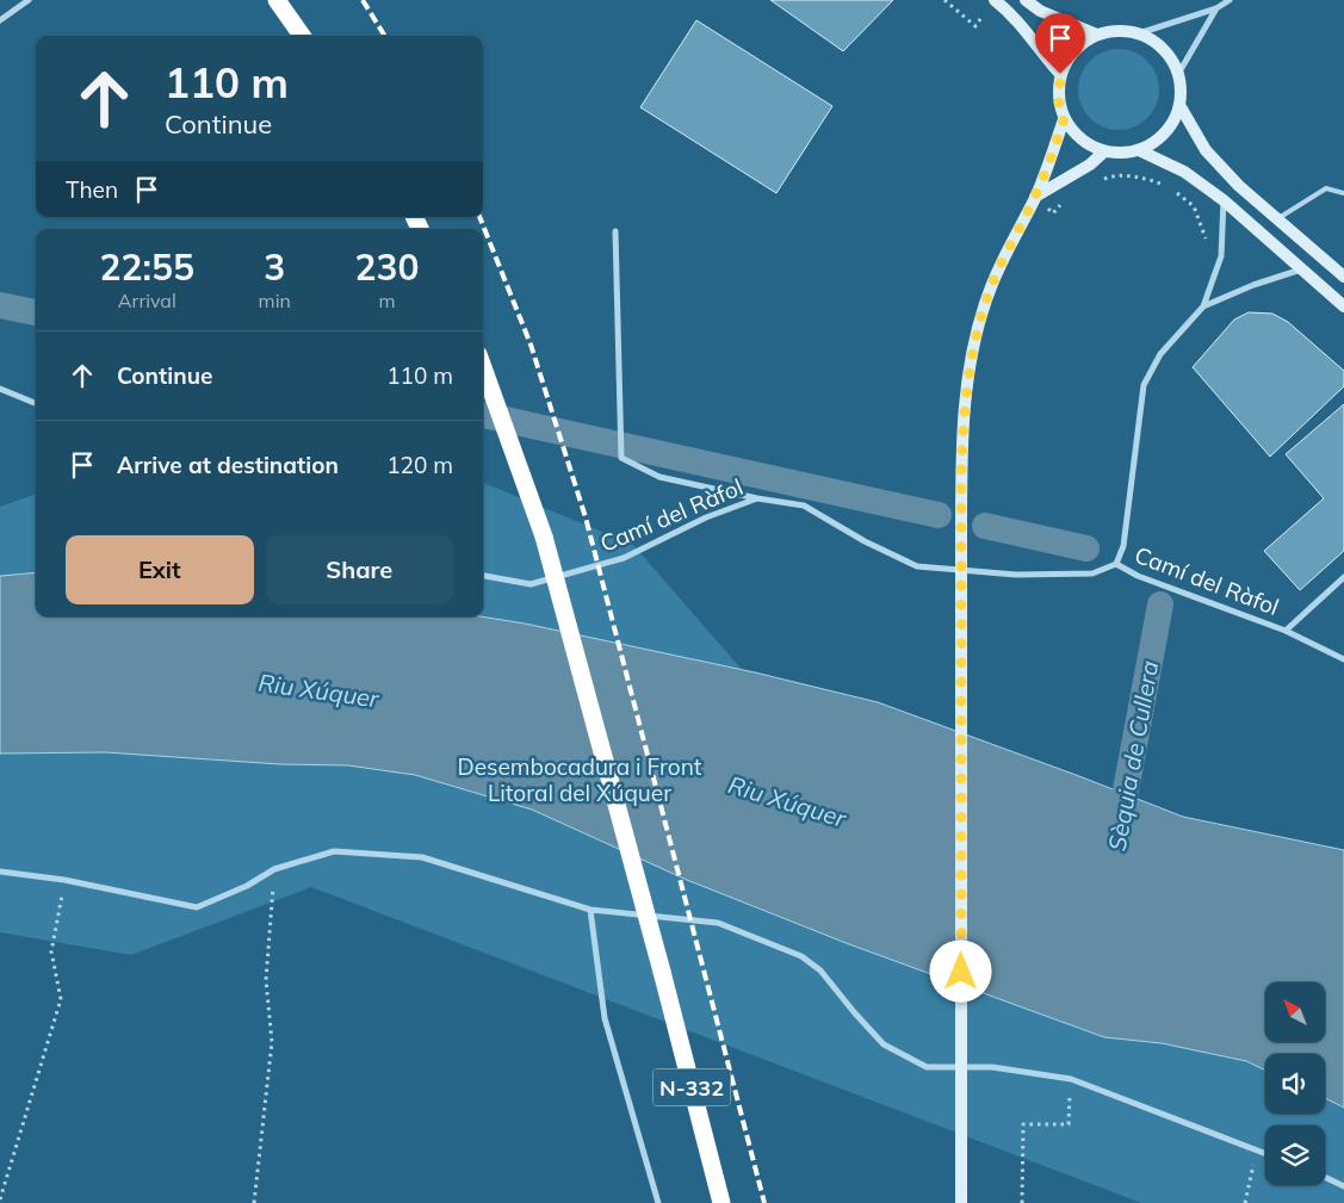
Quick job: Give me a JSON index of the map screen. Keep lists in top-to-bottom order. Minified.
{"streets":{"highway":["N-332"],"street":["Camí del Ràfol"]},"water":["Riu Xúquer","Sèquia de Cullera"],"parks":["Desembocadura i Front Litoral del Xúquer"],"north":"top left","page":{"turn":["110 m","Continue"],"then":"Then","eta":["22:55","Arrival","3","min","230","m"],"list":[{"name":"Continue","value":"110 m"},{"name":"Arrive at destination","value":"120 m"}],"buttons":["Exit","Share"]}}
